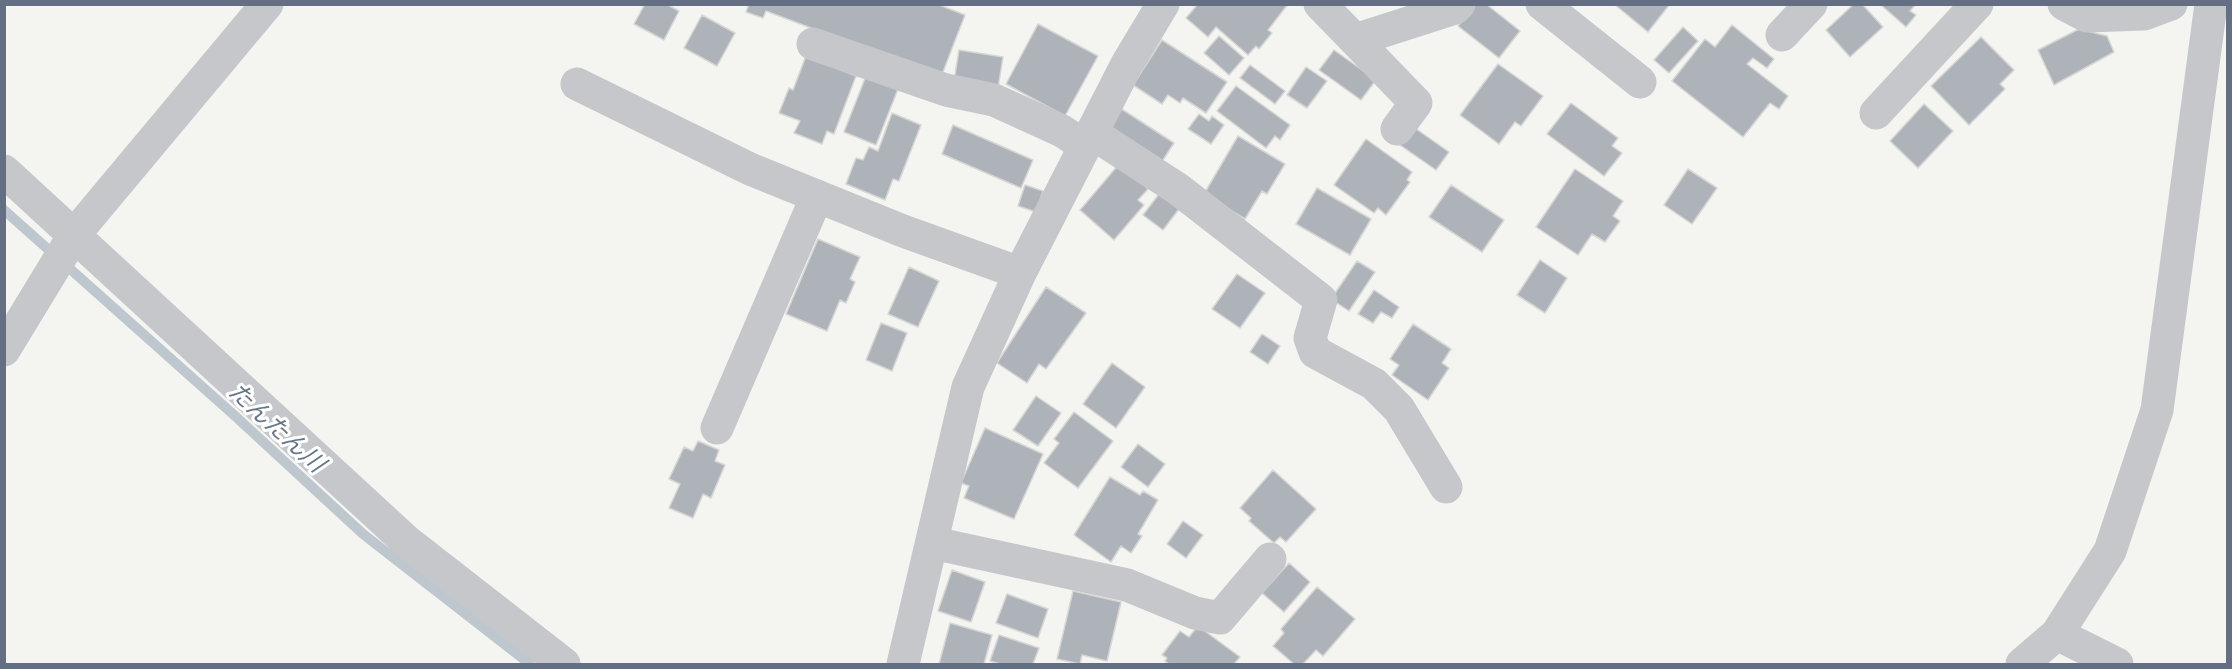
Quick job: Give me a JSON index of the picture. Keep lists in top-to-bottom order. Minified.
{"water":["たんたん川"]}
